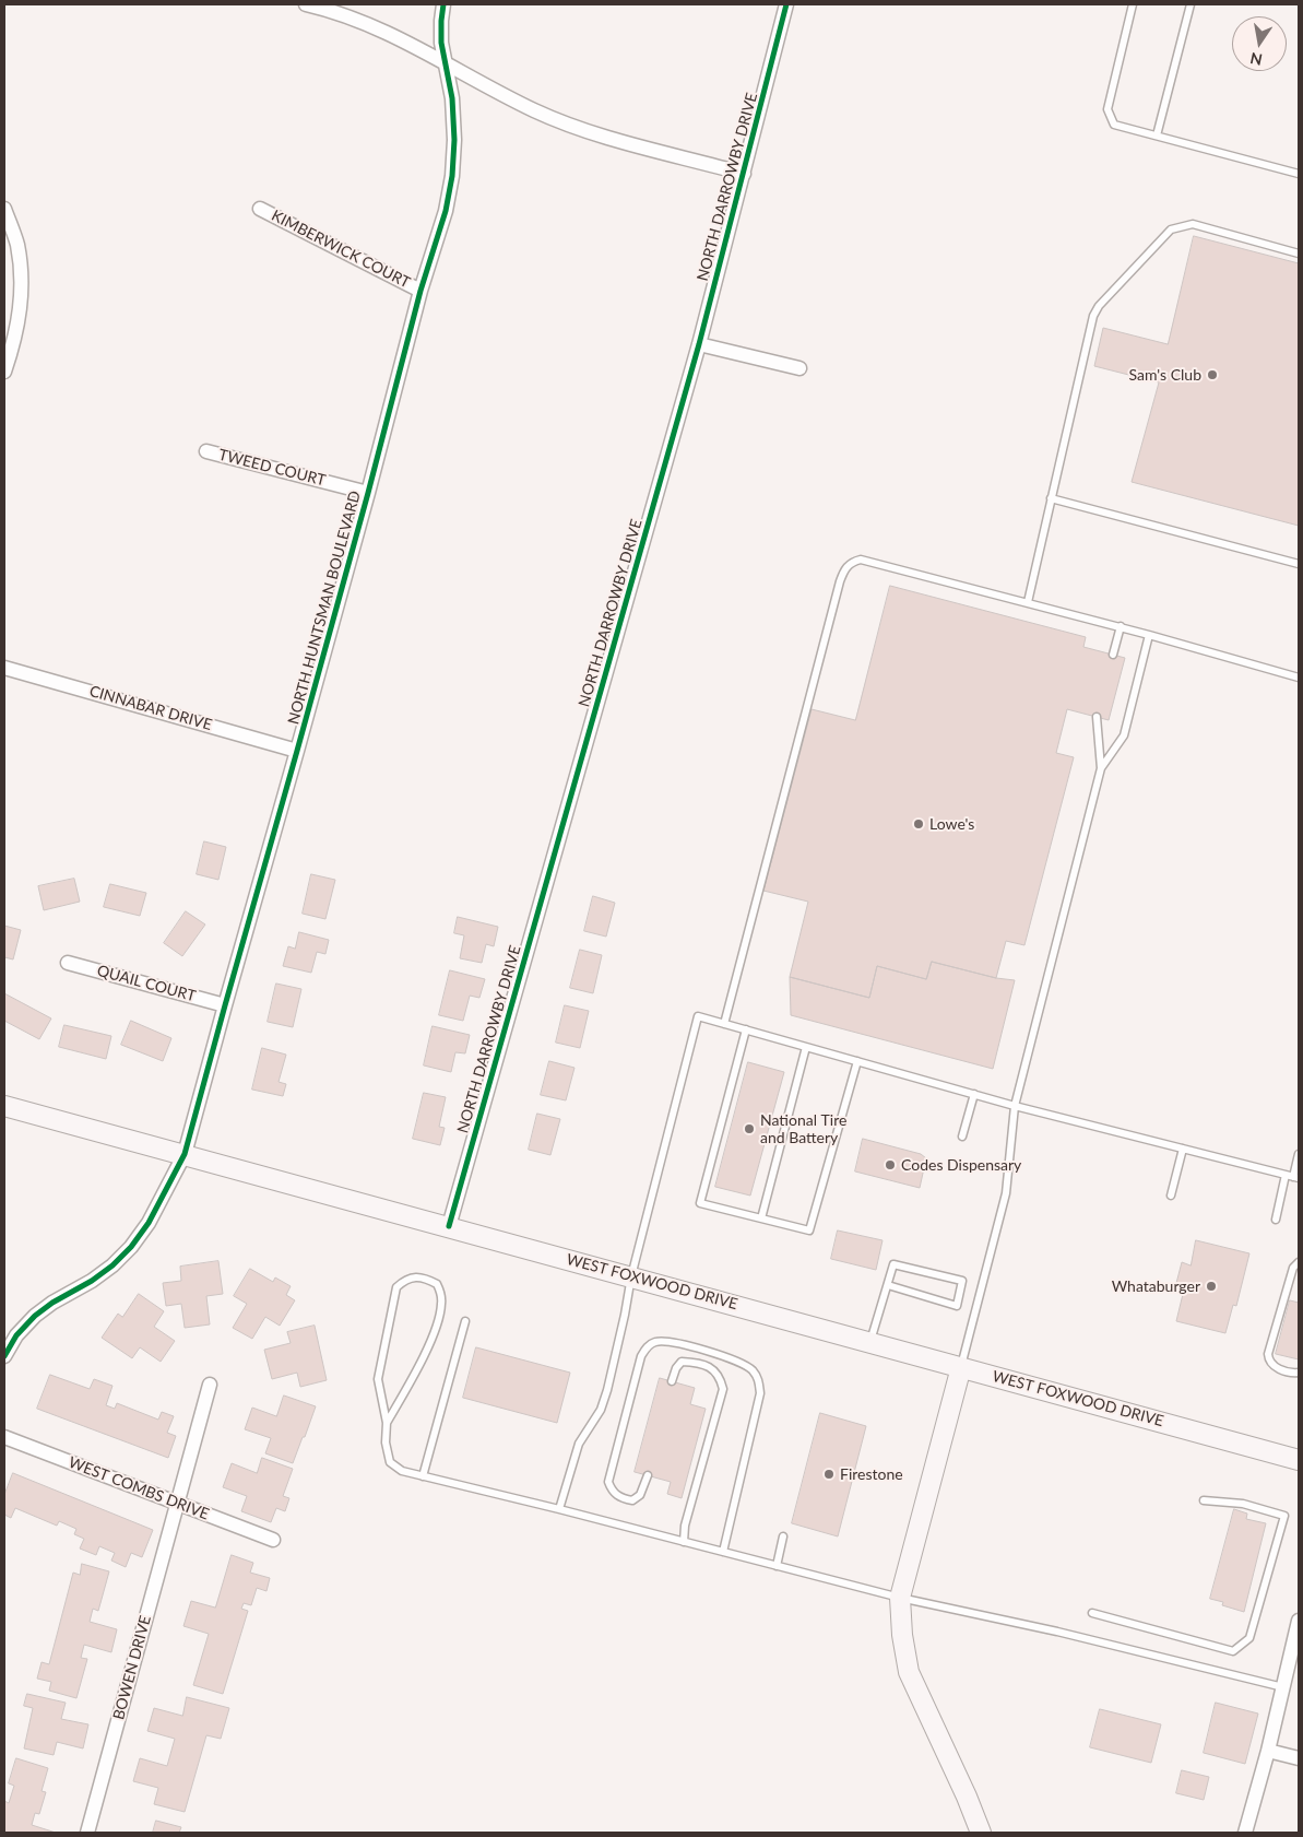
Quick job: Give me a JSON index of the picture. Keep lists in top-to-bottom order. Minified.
{"streets":{"main road":["WEST FOXWOOD DRIVE"],"street":["NORTH DARROWBY DRIVE","KIMBERWICK COURT","TWEED COURT","NORTH HUNTSMAN BOULEVARD","CINNABAR DRIVE","QUAIL COURT","WEST COMBS DRIVE","BOWEN DRIVE"]},"crossings":[["NORTH DARROWBY DRIVE","WEST FOXWOOD DRIVE"],["KIMBERWICK COURT","NORTH HUNTSMAN BOULEVARD"],["TWEED COURT","NORTH HUNTSMAN BOULEVARD"],["NORTH HUNTSMAN BOULEVARD","CINNABAR DRIVE"],["NORTH HUNTSMAN BOULEVARD","QUAIL COURT"],["NORTH HUNTSMAN BOULEVARD","WEST FOXWOOD DRIVE"],["WEST COMBS DRIVE","BOWEN DRIVE"]],"places":["Sam's Club","Lowe's","National Tire and Battery","Codes Dispensary","Whataburger","Firestone"],"north":"bottom"}
